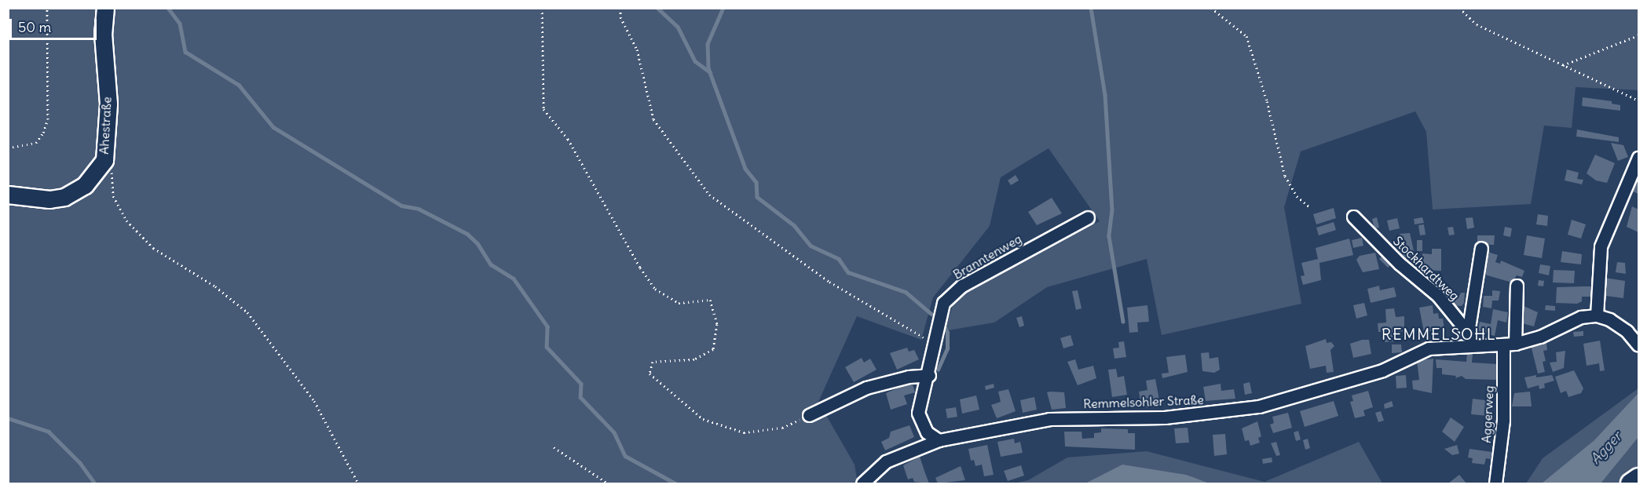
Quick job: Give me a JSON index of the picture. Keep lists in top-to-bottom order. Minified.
{"streets":{"main road":["Ahestraße"],"street":["Branntenweg","Stockhardtweg","Remmelsohler Straße","Aggerweg"]},"crossings":[["Branntenweg","Remmelsohler Straße"],["Stockhardtweg","Remmelsohler Straße"],["Remmelsohler Straße","Aggerweg"]],"districts":["REMMELSOHL"],"water":["Agger"],"scale_bar":"50 m"}
